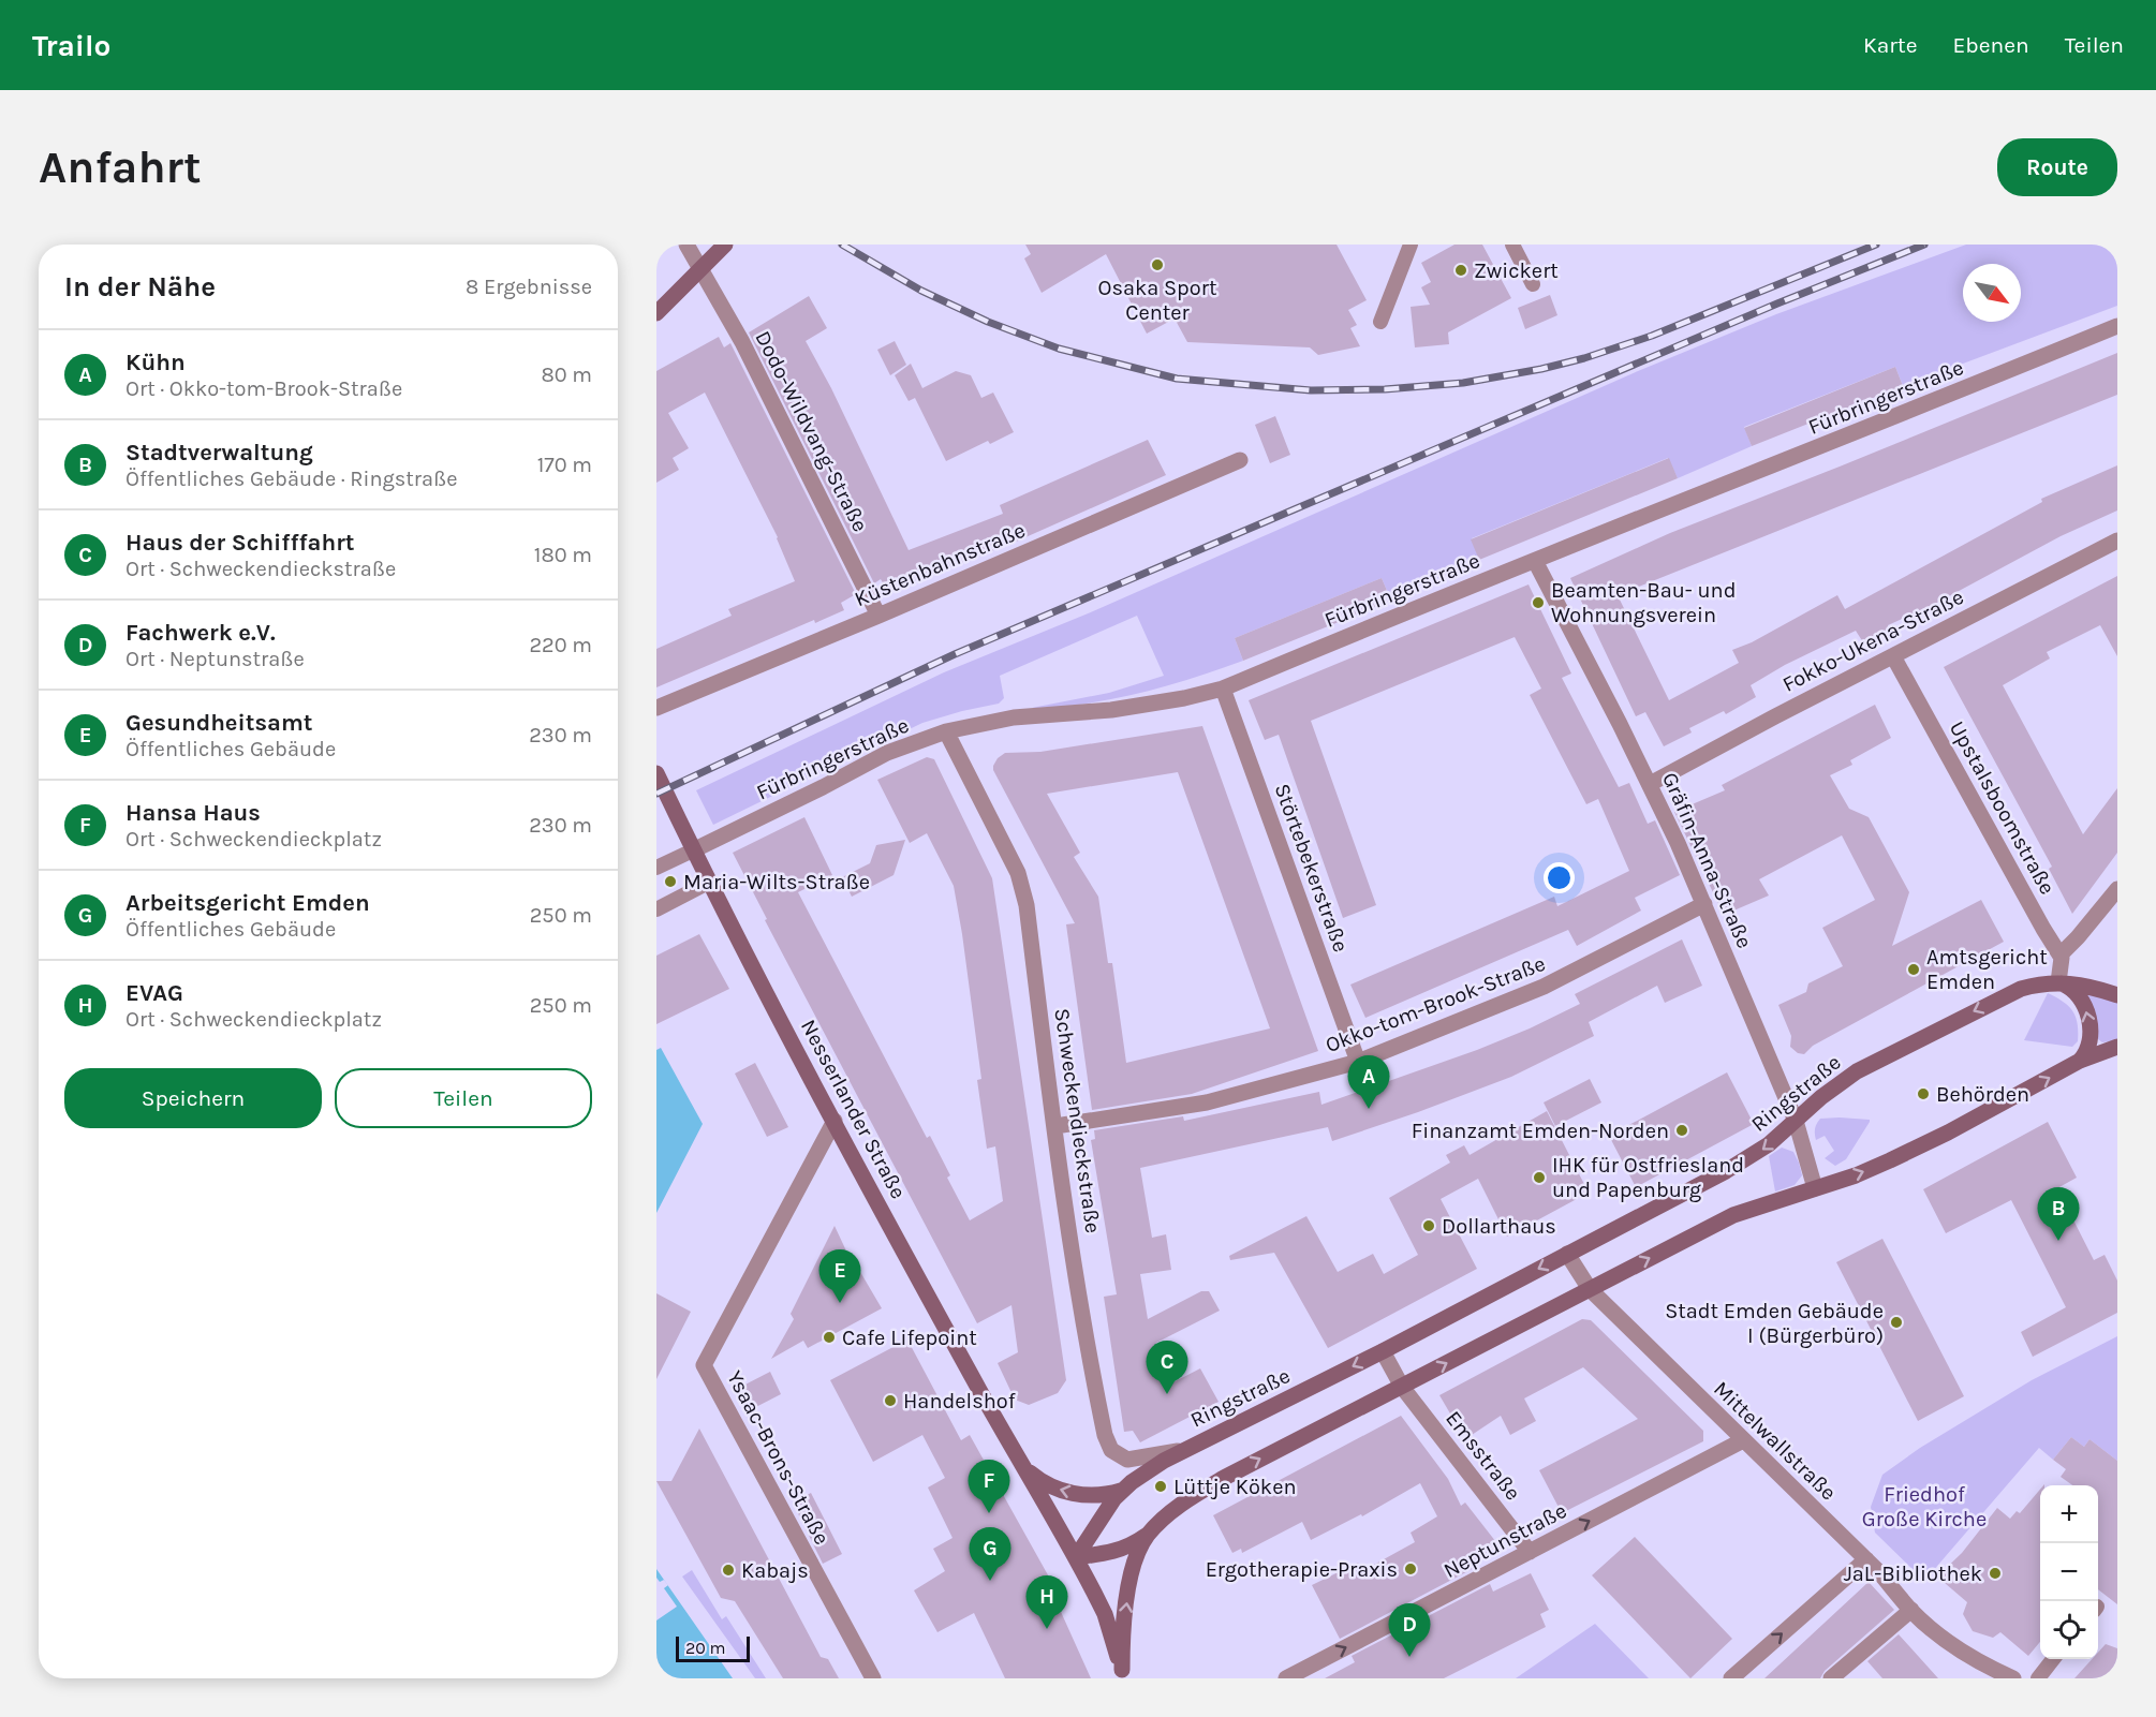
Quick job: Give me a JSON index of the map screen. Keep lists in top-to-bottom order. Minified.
{"streets":{"street":["Fürbringerstraße","Dodo-Wildvang-Straße","Küstenbahnstraße","Fokko-Ukena-Straße","Upstalsboomstraße","Gräfin-Anna-Straße","Störtebekerstraße","Okko-tom-Brook-Straße","Ringstraße","Nesserlander Straße","Schweckendieckstraße","Mittelwallstraße","Emsstraße","Ysaac-Brons-Straße","Neptunstraße"]},"crossings":[["Fürbringerstraße","Gräfin-Anna-Straße"],["Fürbringerstraße","Störtebekerstraße"],["Fürbringerstraße","Nesserlander Straße"],["Fürbringerstraße","Schweckendieckstraße"],["Dodo-Wildvang-Straße","Küstenbahnstraße"],["Fokko-Ukena-Straße","Upstalsboomstraße"],["Fokko-Ukena-Straße","Gräfin-Anna-Straße"],["Gräfin-Anna-Straße","Okko-tom-Brook-Straße"],["Gräfin-Anna-Straße","Ringstraße"],["Störtebekerstraße","Okko-tom-Brook-Straße"],["Okko-tom-Brook-Straße","Schweckendieckstraße"],["Ringstraße","Nesserlander Straße"],["Ringstraße","Schweckendieckstraße"],["Nesserlander Straße","Ysaac-Brons-Straße"],["Mittelwallstraße","Neptunstraße"],["Emsstraße","Neptunstraße"]],"one_way":["Neptunstraße"],"parks":["Friedhof Große Kirche"],"places":["Osaka Sport Center","Zwickert","Beamten-Bau- und Wohnungsverein","Maria-Wilts-Straße","Amtsgericht Emden","Behörden","Finanzamt Emden-Norden","IHK für Ostfriesland und Papenburg","Dollarthaus","Stadt Emden Gebäude I (Bürgerbüro)","Cafe Lifepoint","Handelshof","Lüttje Köken","Ergotherapie-Praxis","Kabajs","JaL-Bibliothek"],"scale_bar":"20 m","north":"bottom right","page":{"header":"Trailo","nav":["Karte","Ebenen","Teilen"],"buttons":["Route",["Speichern","Teilen"]],"title":"Anfahrt","heading":["In der Nähe","8 Ergebnisse"],"list":[{"mark":"A","name":"Kühn","note":"Ort · Okko-tom-Brook-Straße","value":"80 m"},{"mark":"B","name":"Stadtverwaltung","note":"Öffentliches Gebäude · Ringstraße","value":"170 m"},{"mark":"C","name":"Haus der Schifffahrt","note":"Ort · Schweckendieckstraße","value":"180 m"},{"mark":"D","name":"Fachwerk e.V.","note":"Ort · Neptunstraße","value":"220 m"},{"mark":"E","name":"Gesundheitsamt","note":"Öffentliches Gebäude","value":"230 m"},{"mark":"F","name":"Hansa Haus","note":"Ort · Schweckendieckplatz","value":"230 m"},{"mark":"G","name":"Arbeitsgericht Emden","note":"Öffentliches Gebäude","value":"250 m"},{"mark":"H","name":"EVAG","note":"Ort · Schweckendieckplatz","value":"250 m"}],"pins":["A","B","E","C","F","G","H","D"],"map_buttons":["+","−"],"scale":"20 m"}}
